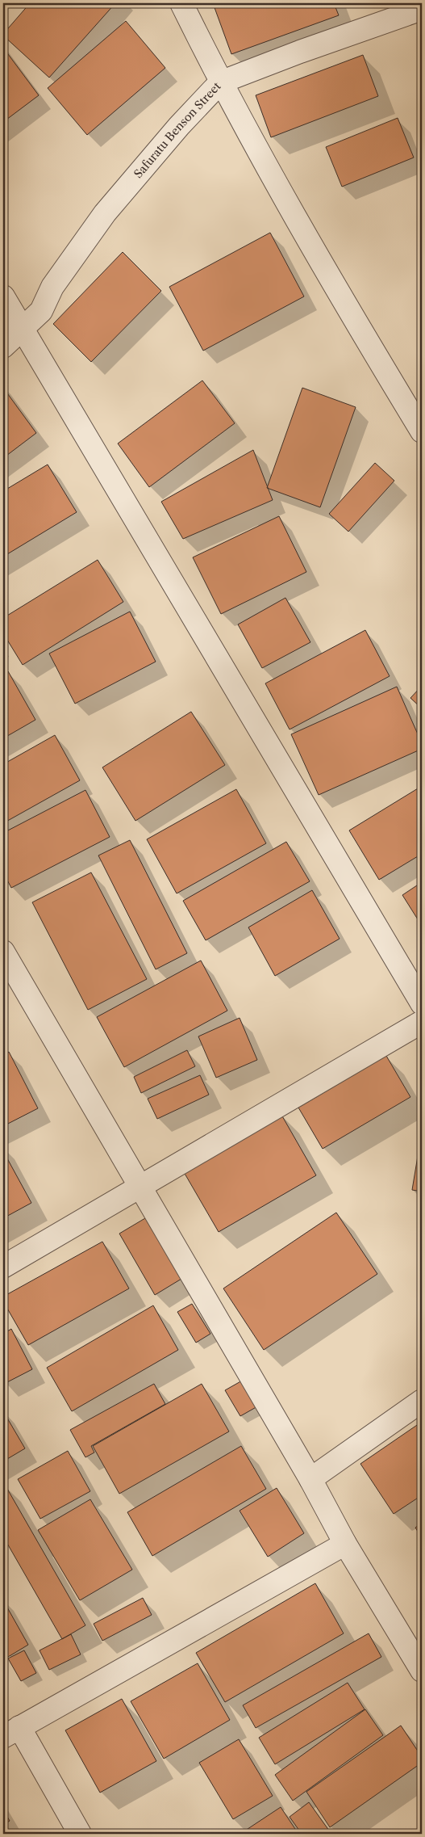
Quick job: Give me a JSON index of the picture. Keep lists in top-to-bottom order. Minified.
{"streets":{"street":["Safuratu Benson Street"]}}
